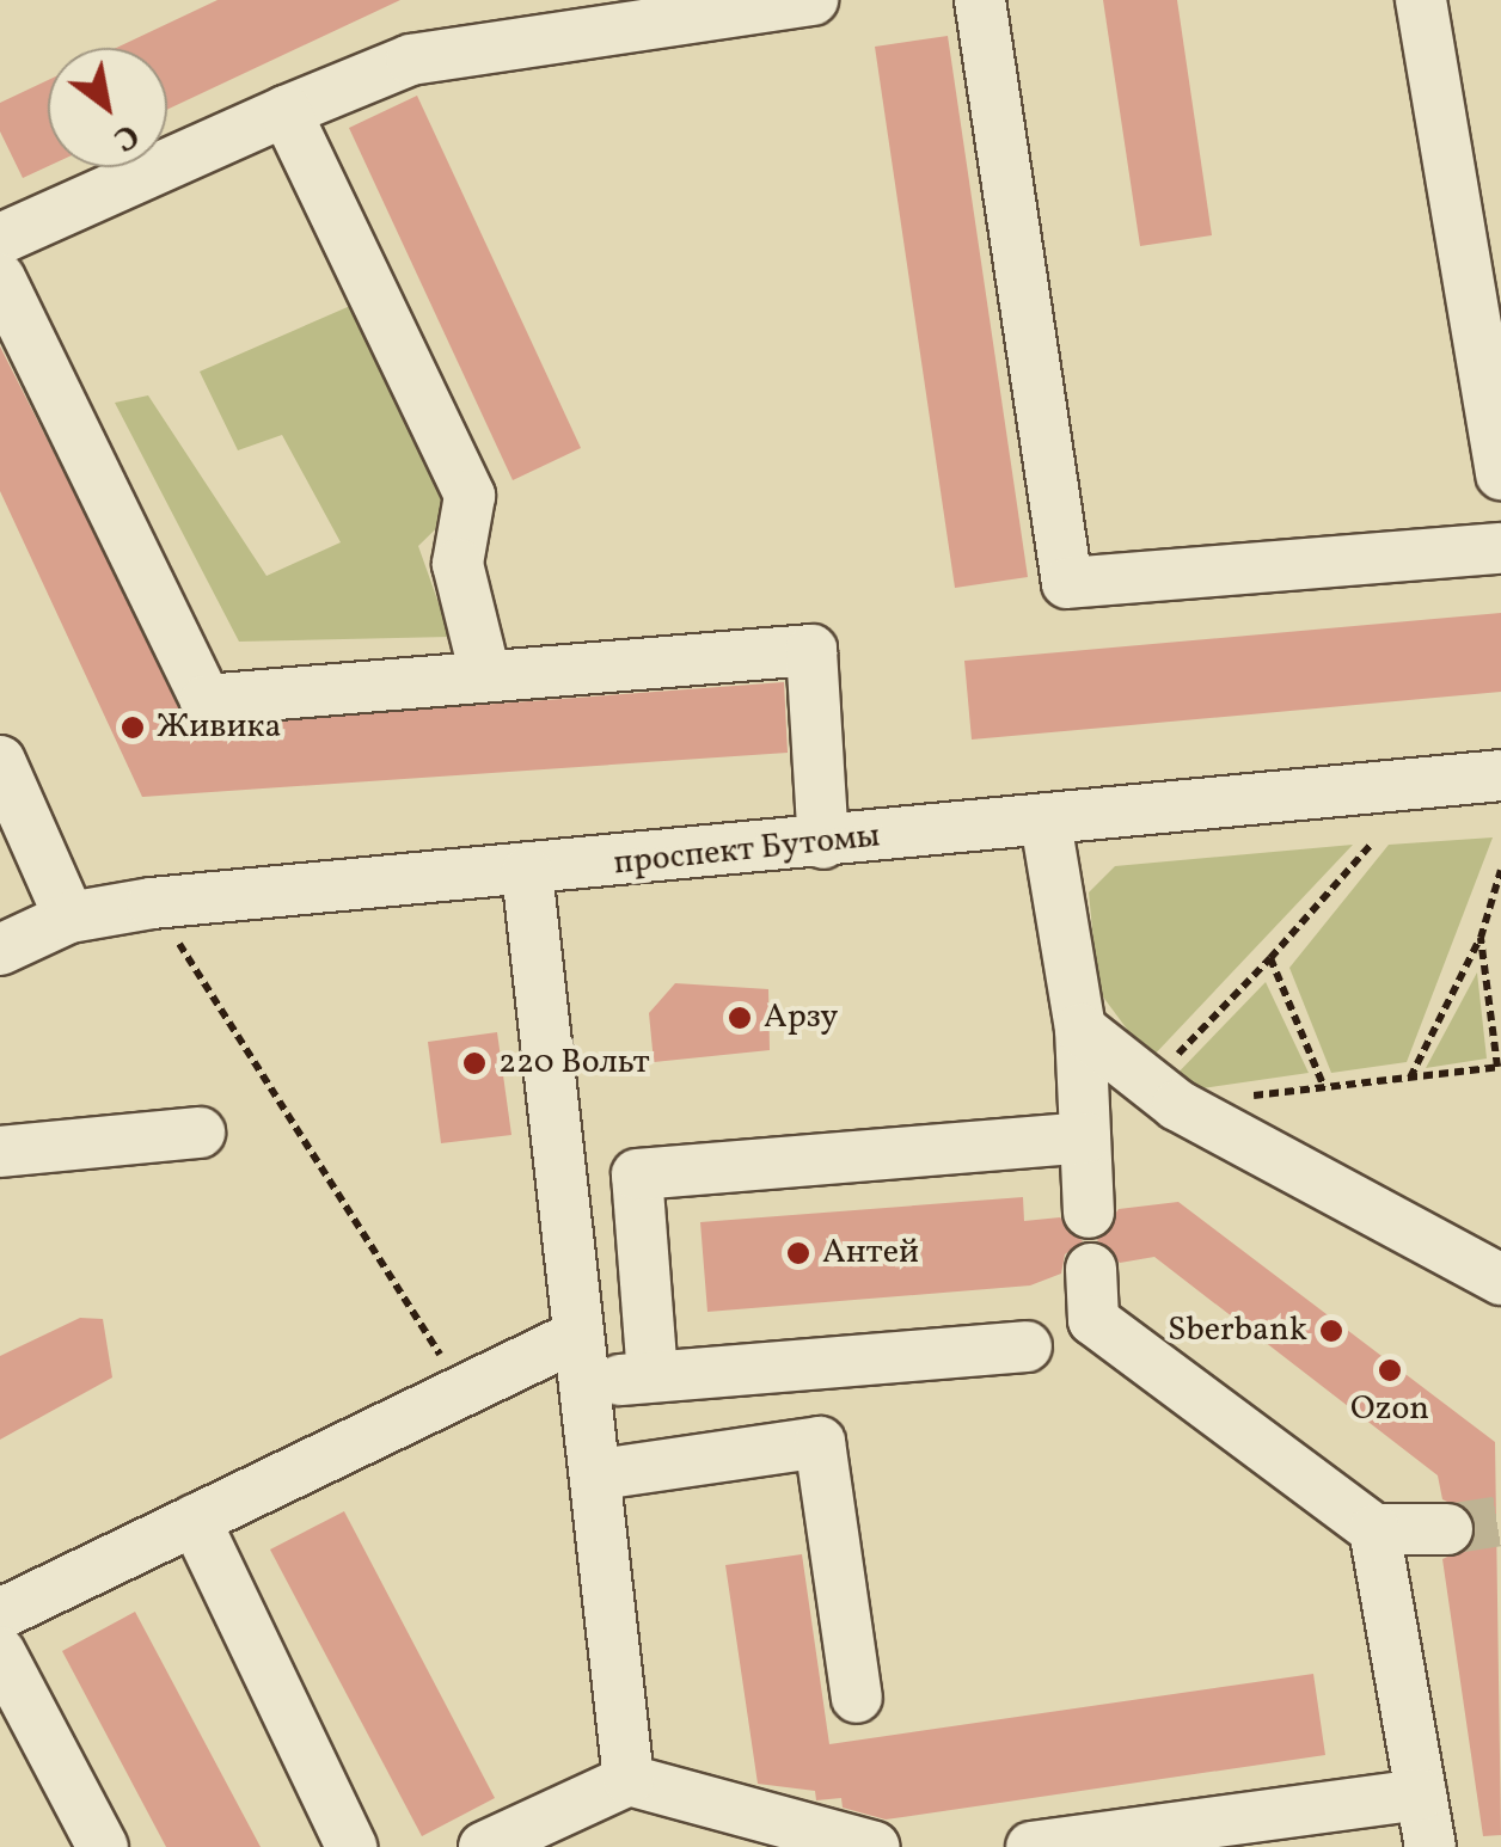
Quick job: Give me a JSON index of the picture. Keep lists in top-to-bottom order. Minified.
{"streets":{"street":["проспект Бутомы"]},"places":["Живика","Арзу","220 Вольт","Антей","Sberbank","Ozon"],"north":"bottom right"}
